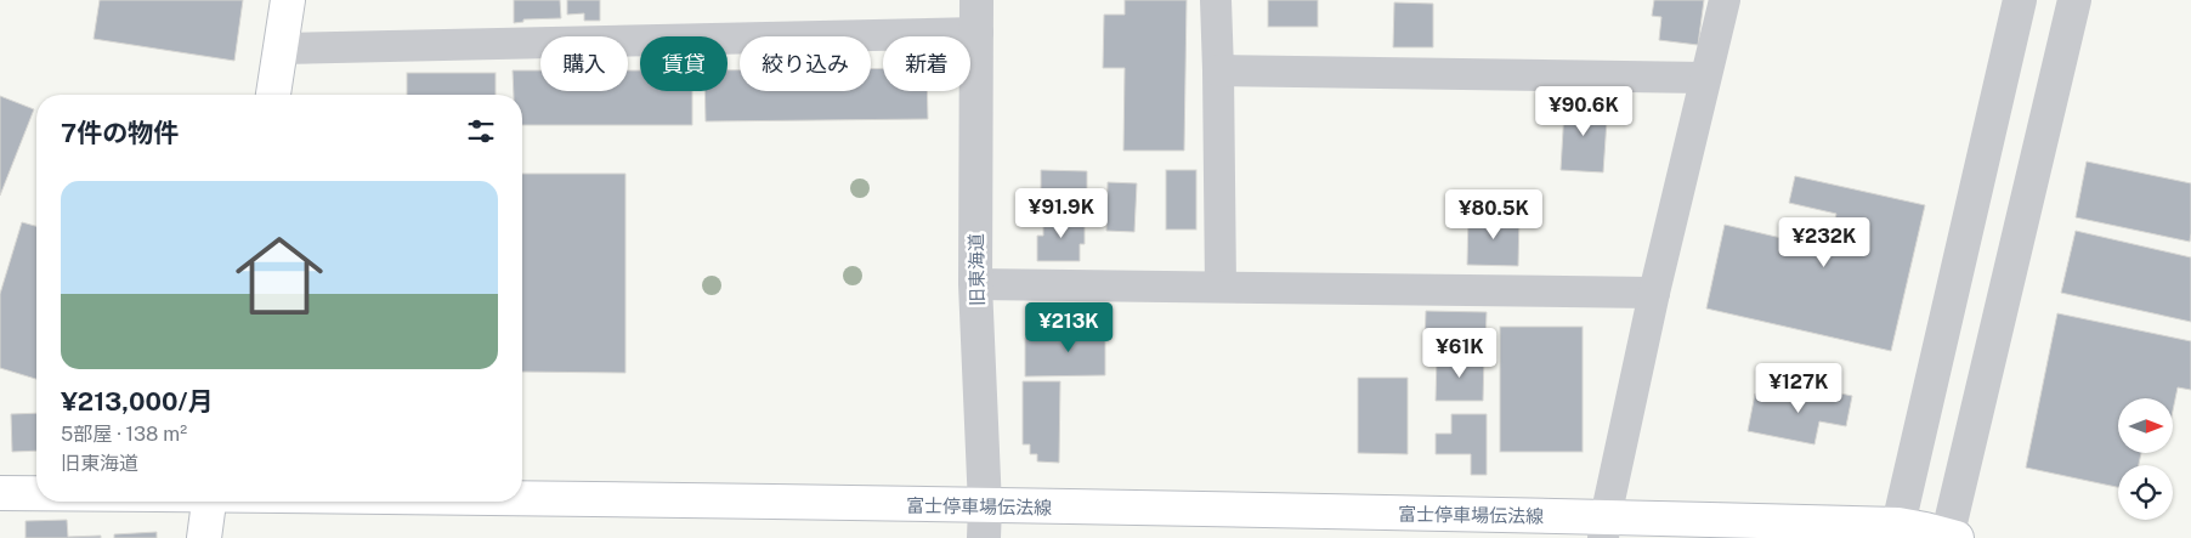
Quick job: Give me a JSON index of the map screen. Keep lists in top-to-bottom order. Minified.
{"streets":{"main road":["富士停車場伝法線"],"street":["旧東海道"]},"crossings":[["旧東海道","富士停車場伝法線"]],"north":"right","page":{"chip":["購入","賃貸","絞り込み","新着"],"price":["¥90.6K","¥91.9K","¥80.5K","¥232K","¥213K","¥61K","¥127K"],"heading":"7件の物件","list":[{"name":"¥213,000/月","note":"5部屋 · 138 m² · 旧東海道"}]}}
